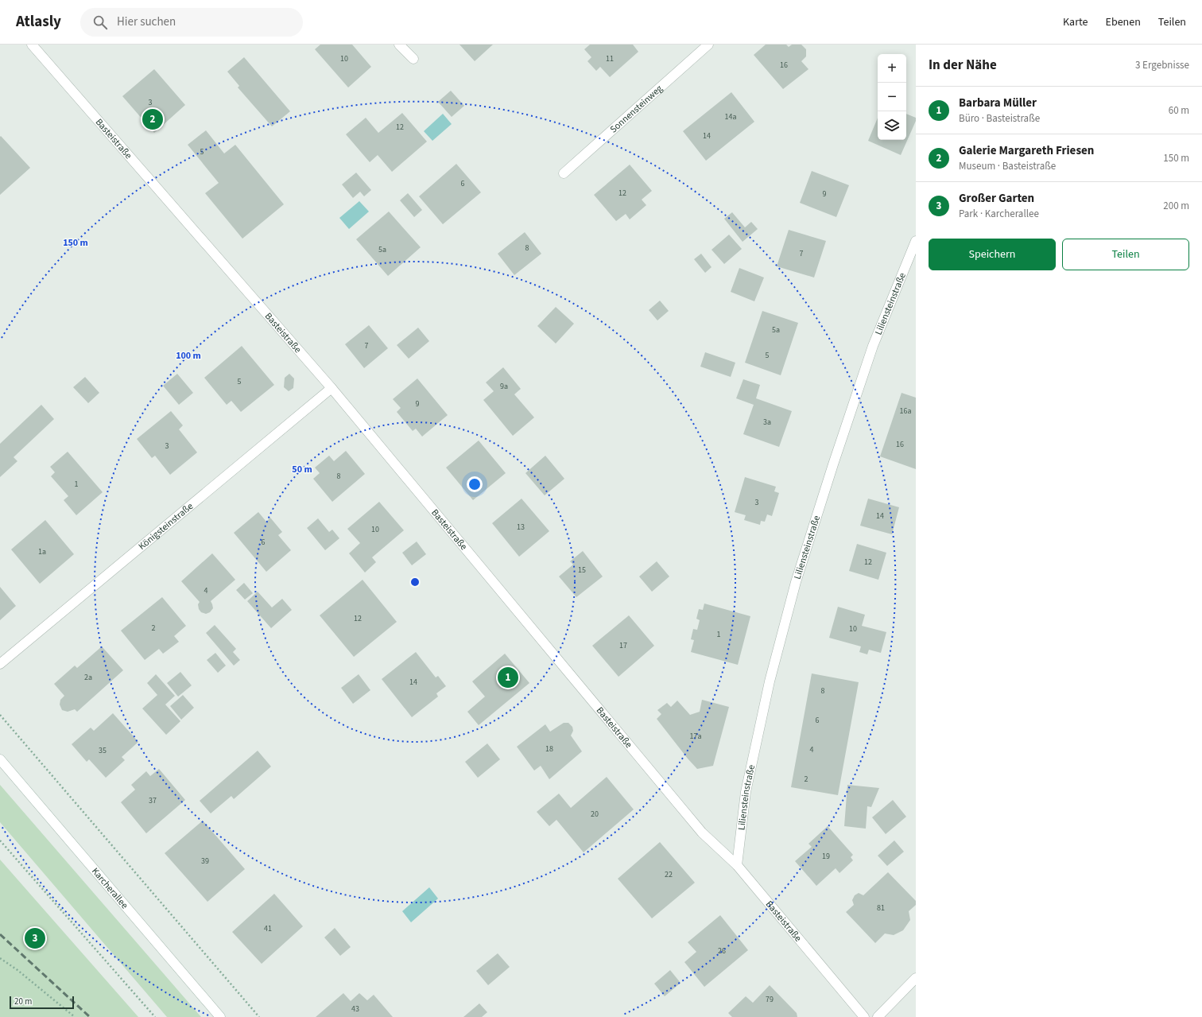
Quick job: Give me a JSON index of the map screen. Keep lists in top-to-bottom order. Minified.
{"streets":{"street":["Sonnensteinweg","Basteistraße","Liliensteinstraße","Königsteinstraße","Karcherallee"]},"crossings":[["Basteistraße","Liliensteinstraße"],["Basteistraße","Königsteinstraße"]],"house_numbers":["10","11","16","3","14a","12","14","5","6","12","9","8","5a","7","5a","7","5","5","9a","9","16a","3a","16","3","8","1","3","14","13","10","6","1a","12","15","4","12","2","10","1","17","2a","14","8","6","17a","18","4","35","2","37","20","19","39","22","81","41","26","79","43"],"scale_bar":"20 m","page":{"header":"Atlasly","search":"Hier suchen","nav":["Karte","Ebenen","Teilen"],"heading":["In der Nähe","3 Ergebnisse"],"map_buttons":["+","−"],"list":[{"mark":"1","name":"Barbara Müller","note":"Büro · Basteistraße","value":"60 m"},{"mark":"2","name":"Galerie Margareth Friesen","note":"Museum · Basteistraße","value":"150 m"},{"mark":"3","name":"Großer Garten","note":"Park · Karcherallee","value":"200 m"}],"pins":["2","1","3"],"buttons":["Speichern","Teilen"],"scale":"20 m"},"rings":["150 m","100 m","50 m"]}
